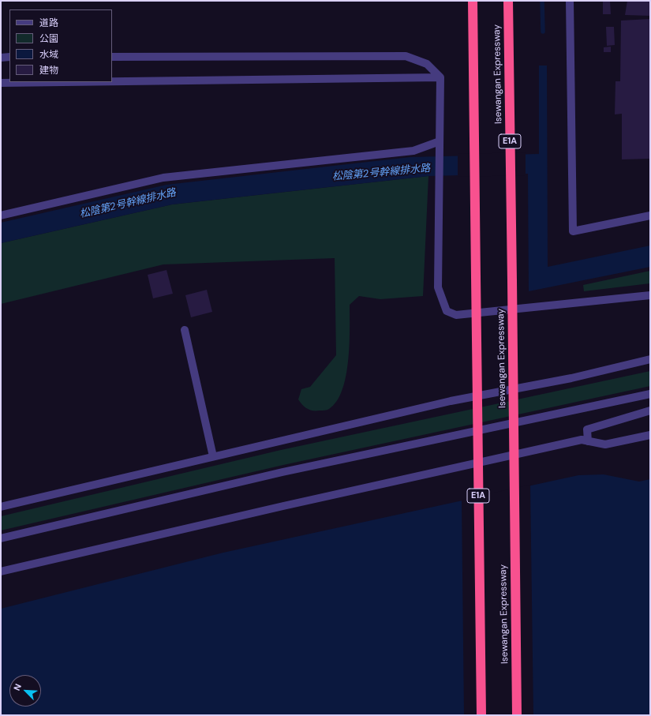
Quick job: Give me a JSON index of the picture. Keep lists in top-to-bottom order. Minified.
{"streets":{"highway":["Isewangan Expressway","E1A"]},"water":["松陰第2号幹線排水路"],"legend":["道路","公園","水域","建物"],"north":"top left"}
